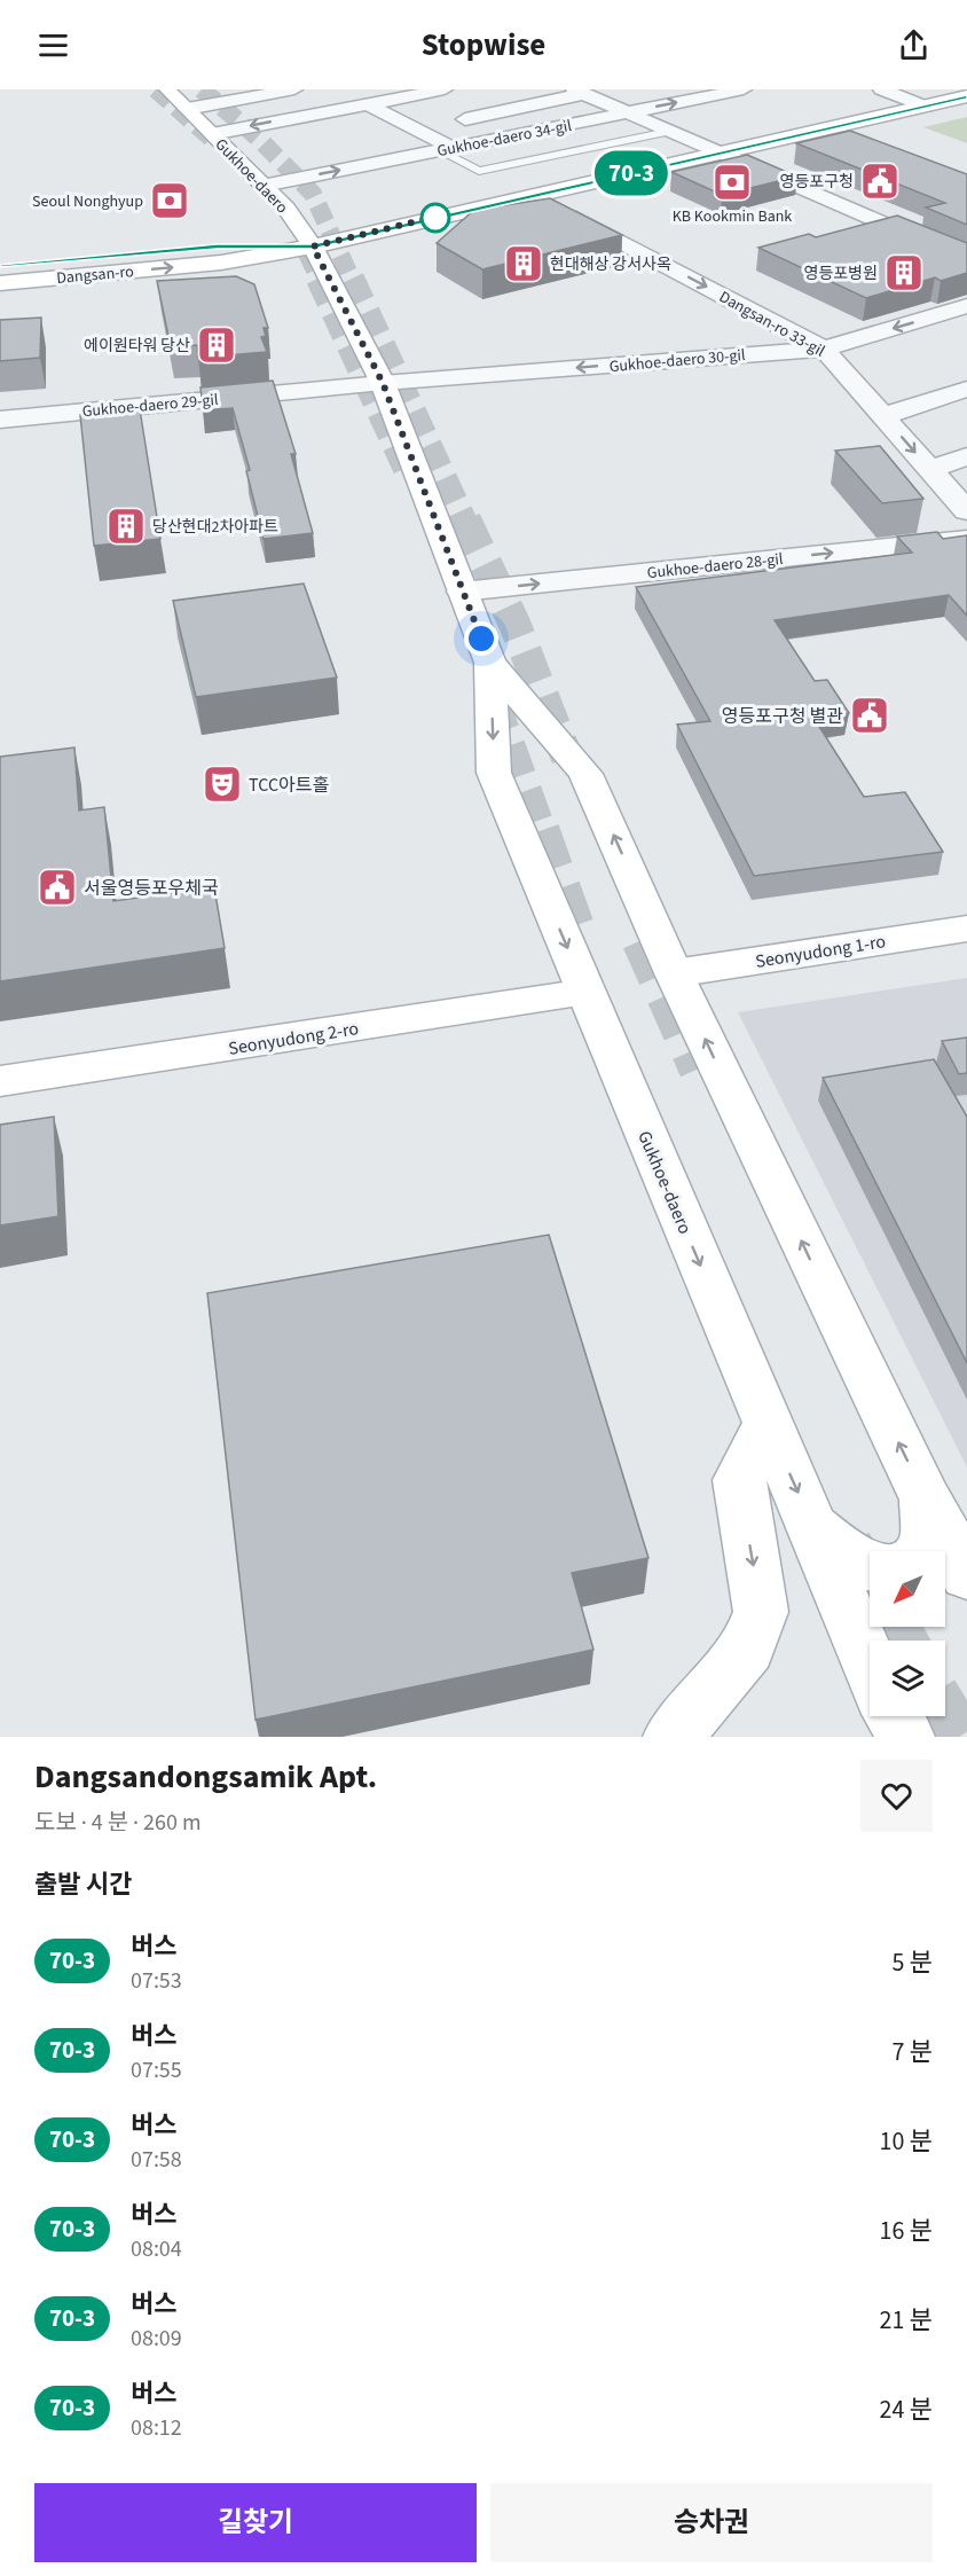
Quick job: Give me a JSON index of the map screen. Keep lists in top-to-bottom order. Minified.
{"streets":{"main road":["Gukhoe-daero","Dangsan-ro","Seonyudong 1-ro","Seonyudong 2-ro"],"street":["Gukhoe-daero 34-gil","Dangsan-ro 33-gil","Gukhoe-daero 30-gil","Gukhoe-daero 29-gil","Gukhoe-daero 28-gil"]},"crossings":[["Gukhoe-daero 34-gil","Gukhoe-daero"],["Gukhoe-daero","Dangsan-ro"],["Gukhoe-daero","Gukhoe-daero 30-gil"],["Gukhoe-daero","Gukhoe-daero 29-gil"],["Gukhoe-daero","Gukhoe-daero 28-gil"],["Gukhoe-daero","Seonyudong 1-ro"],["Gukhoe-daero","Seonyudong 2-ro"],["Dangsan-ro","Dangsan-ro 33-gil"],["Dangsan-ro 33-gil","Gukhoe-daero 30-gil"],["Gukhoe-daero 30-gil","Gukhoe-daero 29-gil"]],"one_way":["Gukhoe-daero 28-gil"],"places":{"public building":["영등포구청","영등포구청 별관","서울영등포우체국"],"bank":["KB Kookmin Bank","Seoul Nonghyup"],"building":["현대해상 강서사옥","영등포병원","에이원타워 당산","당산현대2차아파트"],"theatre":["TCC아트홀"]},"lines":["bus line 70-3"],"north":"bottom left","page":{"header":"Stopwise","on_map":"70-3","heading":[["Dangsandongsamik Apt.","도보 · 4 분 · 260 m"],"출발 시간"],"list":[{"mark":"70-3","name":"버스","note":"07:53","value":"5 분"},{"mark":"70-3","name":"버스","note":"07:55","value":"7 분"},{"mark":"70-3","name":"버스","note":"07:58","value":"10 분"},{"mark":"70-3","name":"버스","note":"08:04","value":"16 분"},{"mark":"70-3","name":"버스","note":"08:09","value":"21 분"},{"mark":"70-3","name":"버스","note":"08:12","value":"24 분"}],"buttons":["길찾기","승차권"]}}
